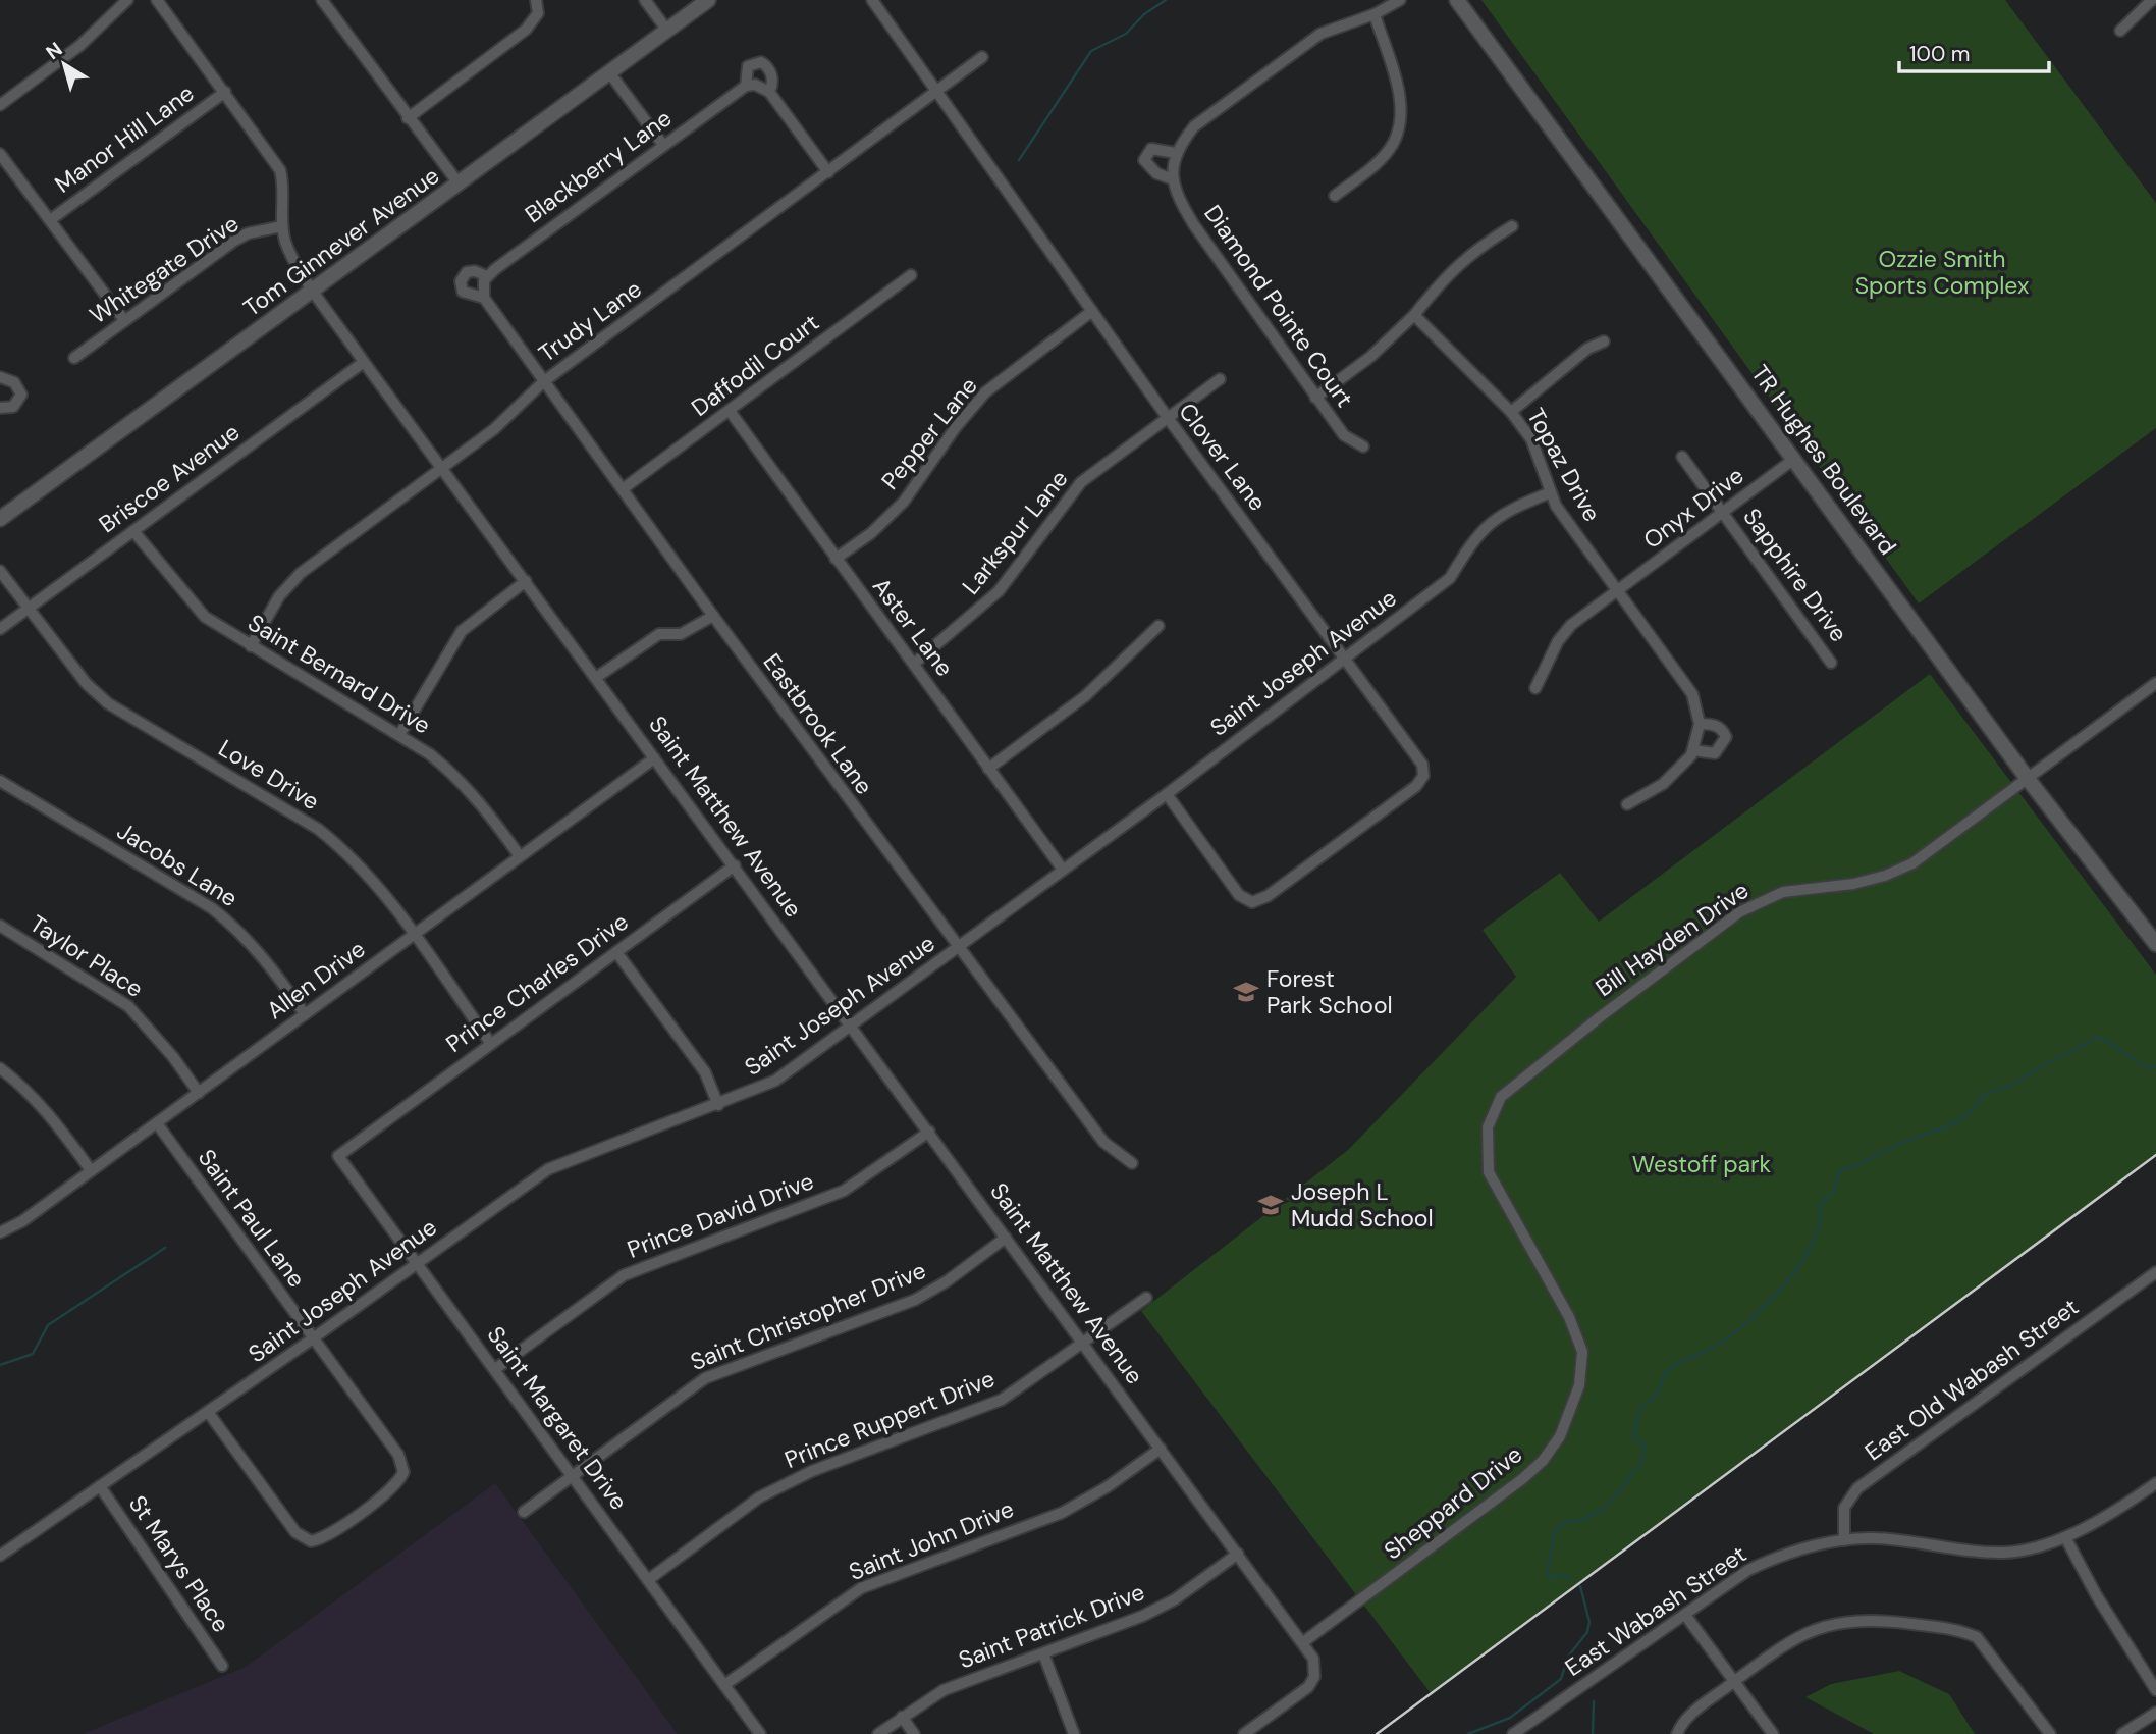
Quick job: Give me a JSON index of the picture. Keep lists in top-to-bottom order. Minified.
{"streets":{"main road":["Tom Ginnever Avenue","TR Hughes Boulevard"],"street":["Manor Hill Lane","Blackberry Lane","Whitegate Drive","Diamond Pointe Court","Trudy Lane","Daffodil Court","Pepper Lane","Clover Lane","Topaz Drive","Briscoe Avenue","Onyx Drive","Larkspur Lane","Sapphire Drive","Aster Lane","Saint Joseph Avenue","Saint Bernard Drive","Eastbrook Lane","Love Drive","Saint Matthew Avenue","Jacobs Lane","Bill Hayden Drive","Taylor Place","Allen Drive","Prince Charles Drive","Prince David Drive","Saint Paul Lane","Saint Christopher Drive","East Old Wabash Street","Saint Margaret Drive","Prince Ruppert Drive","Sheppard Drive","Saint John Drive","St Marys Place","East Wabash Street","Saint Patrick Drive"]},"crossings":[["Manor Hill Lane","Saint Matthew Avenue"],["Blackberry Lane","Eastbrook Lane"],["Tom Ginnever Avenue","Saint Matthew Avenue"],["Whitegate Drive","Saint Matthew Avenue"],["Trudy Lane","Clover Lane"],["Trudy Lane","Saint Bernard Drive"],["Trudy Lane","Eastbrook Lane"],["Trudy Lane","Saint Matthew Avenue"],["Daffodil Court","Aster Lane"],["Daffodil Court","Eastbrook Lane"],["Pepper Lane","Clover Lane"],["Pepper Lane","Aster Lane"],["Clover Lane","Larkspur Lane"],["Clover Lane","Saint Joseph Avenue"],["TR Hughes Boulevard","Onyx Drive"],["TR Hughes Boulevard","Bill Hayden Drive"],["Topaz Drive","Onyx Drive"],["Topaz Drive","Saint Joseph Avenue"],["Briscoe Avenue","Saint Bernard Drive"],["Briscoe Avenue","Love Drive"],["Briscoe Avenue","Saint Matthew Avenue"],["Onyx Drive","Sapphire Drive"],["Larkspur Lane","Aster Lane"],["Aster Lane","Saint Joseph Avenue"],["Saint Joseph Avenue","Eastbrook Lane"],["Saint Joseph Avenue","Saint Matthew Avenue"],["Saint Joseph Avenue","Saint Paul Lane"],["Saint Joseph Avenue","Saint Margaret Drive"],["Saint Joseph Avenue","St Marys Place"],["Saint Bernard Drive","Allen Drive"],["Love Drive","Allen Drive"],["Love Drive","Prince Charles Drive"],["Saint Matthew Avenue","Allen Drive"],["Saint Matthew Avenue","Prince Charles Drive"],["Saint Matthew Avenue","Prince David Drive"],["Saint Matthew Avenue","Saint Christopher Drive"],["Saint Matthew Avenue","Prince Ruppert Drive"],["Saint Matthew Avenue","Sheppard Drive"],["Saint Matthew Avenue","Saint John Drive"],["Saint Matthew Avenue","Saint Patrick Drive"],["Jacobs Lane","Allen Drive"],["Bill Hayden Drive","Sheppard Drive"],["Taylor Place","Allen Drive"],["Allen Drive","Saint Paul Lane"],["Prince Charles Drive","Saint Margaret Drive"],["Prince David Drive","Saint Margaret Drive"],["Saint Christopher Drive","Saint Margaret Drive"],["East Old Wabash Street","East Wabash Street"],["Saint Margaret Drive","Prince Ruppert Drive"],["Saint Margaret Drive","Saint John Drive"]],"parks":["Ozzie Smith Sports Complex","Westoff park"],"places":{"school or university":["Forest Park School","Joseph L Mudd School"]},"scale_bar":"100 m","north":"top left"}
